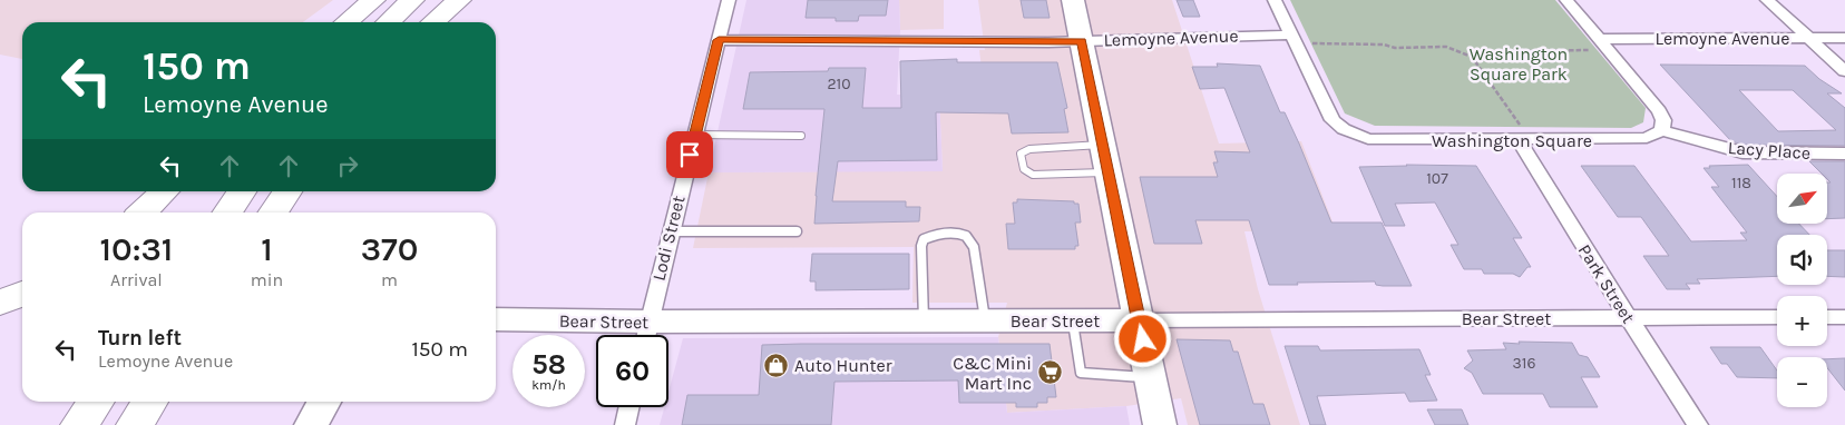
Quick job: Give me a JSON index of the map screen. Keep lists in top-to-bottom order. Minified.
{"streets":{"main road":["Bear Street"],"street":["Lemoyne Avenue","Washington Square","Lacy Place","Lodi Street","Park Street"]},"crossings":[["Lemoyne Avenue","Washington Square"],["Lemoyne Avenue","Lodi Street"],["Washington Square","Lacy Place"],["Washington Square","Park Street"],["Lodi Street","Bear Street"],["Park Street","Bear Street"]],"parks":["Washington Square Park"],"places":{"shop":["Auto Hunter"],"supermarket":["C&C Mini Mart Inc"]},"house_numbers":["210","107","118","316"],"north":"top right","page":{"turn":["150 m","Lemoyne Avenue"],"map_buttons":["+","−"],"eta":["10:31","Arrival","1","min","370","m"],"list":[{"name":"Turn left","note":"Lemoyne Avenue","value":"150 m"}],"speed":"58 km/h","limit":"60"}}
